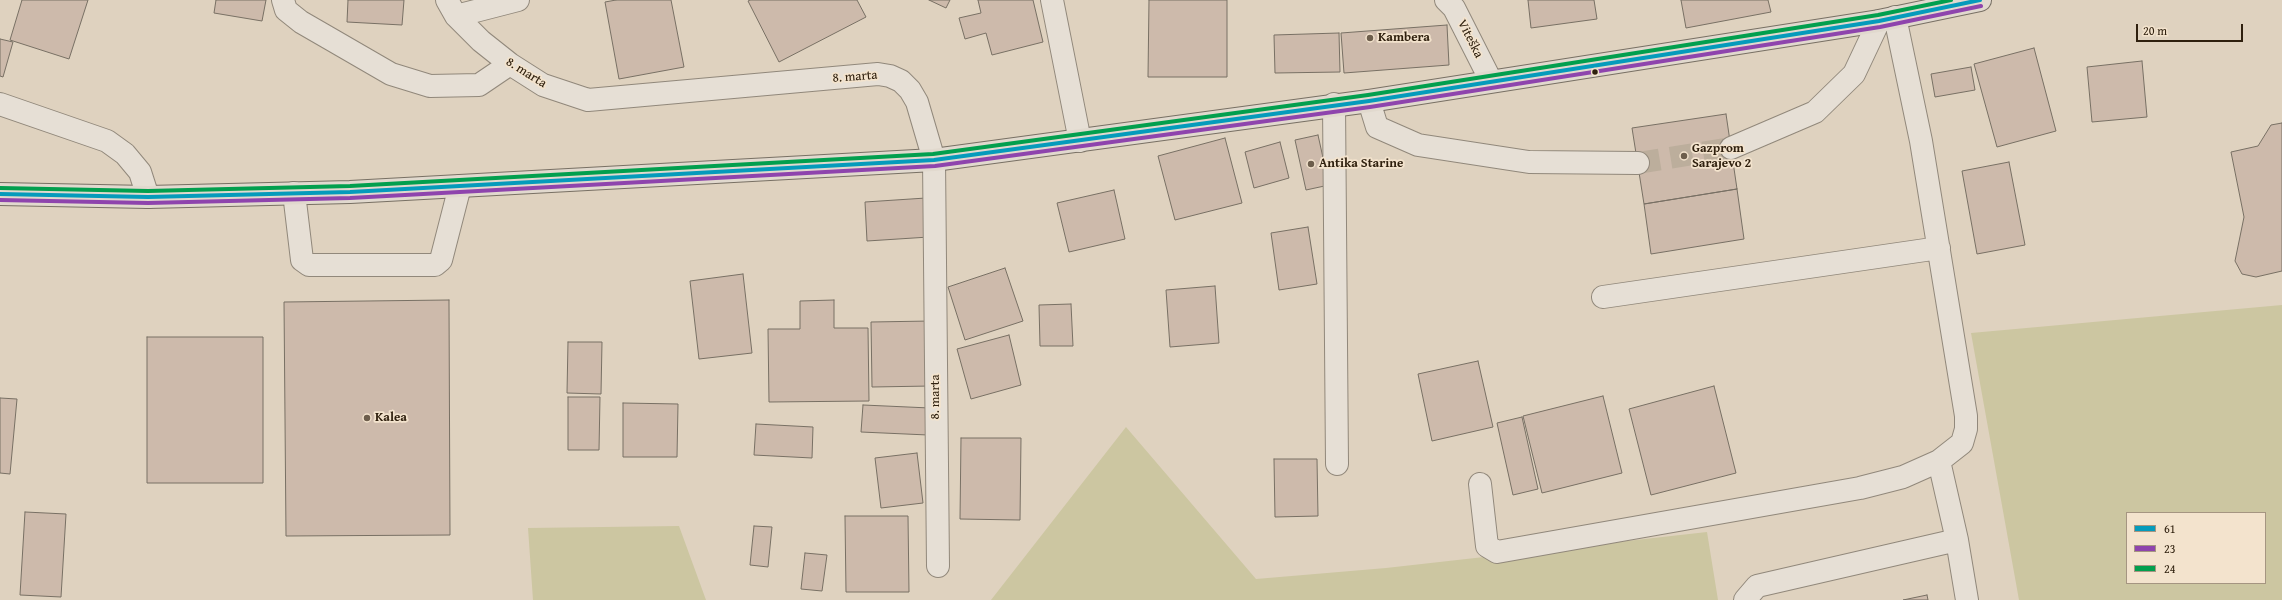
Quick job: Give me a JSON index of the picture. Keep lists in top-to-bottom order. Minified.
{"streets":{"street":["Viteška","8. marta"]},"places":["Kambera","Gazprom Sarajevo 2","Antika Starine","Kalea"],"lines":["transit line 61","transit line 24","transit line 23"],"legend":["61","23","24"],"scale_bar":"20 m"}
